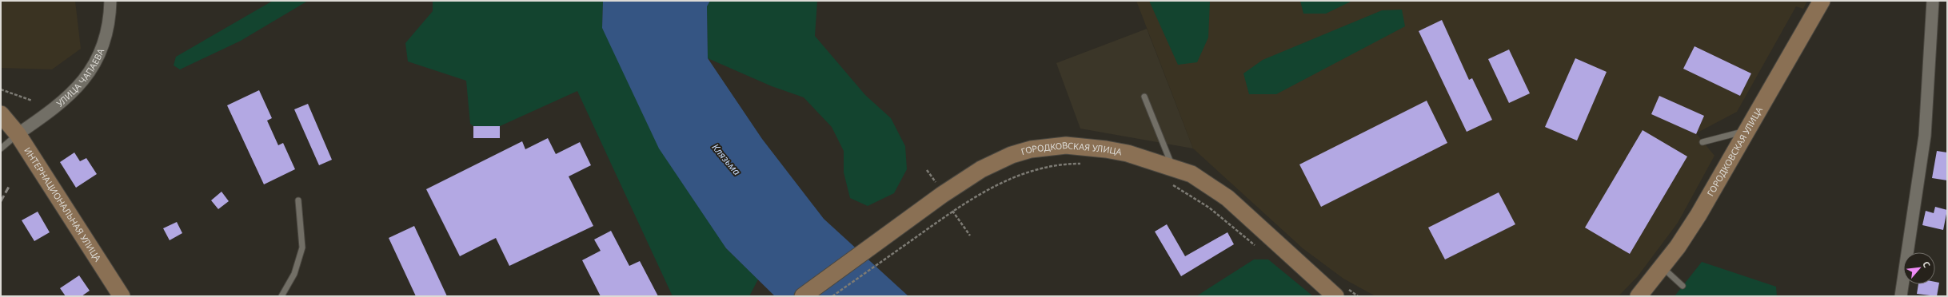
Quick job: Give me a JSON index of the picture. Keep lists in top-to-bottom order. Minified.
{"streets":{"main road":["ГОРОДКОВСКАЯ УЛИЦА","ИНТЕРНАЦИОНАЛЬНАЯ УЛИЦА"],"street":["УЛИЦА ЧАПАЕВА"]},"crossings":[["УЛИЦА ЧАПАЕВА","ИНТЕРНАЦИОНАЛЬНАЯ УЛИЦА"]],"water":["Клязьма"],"north":"top right"}
